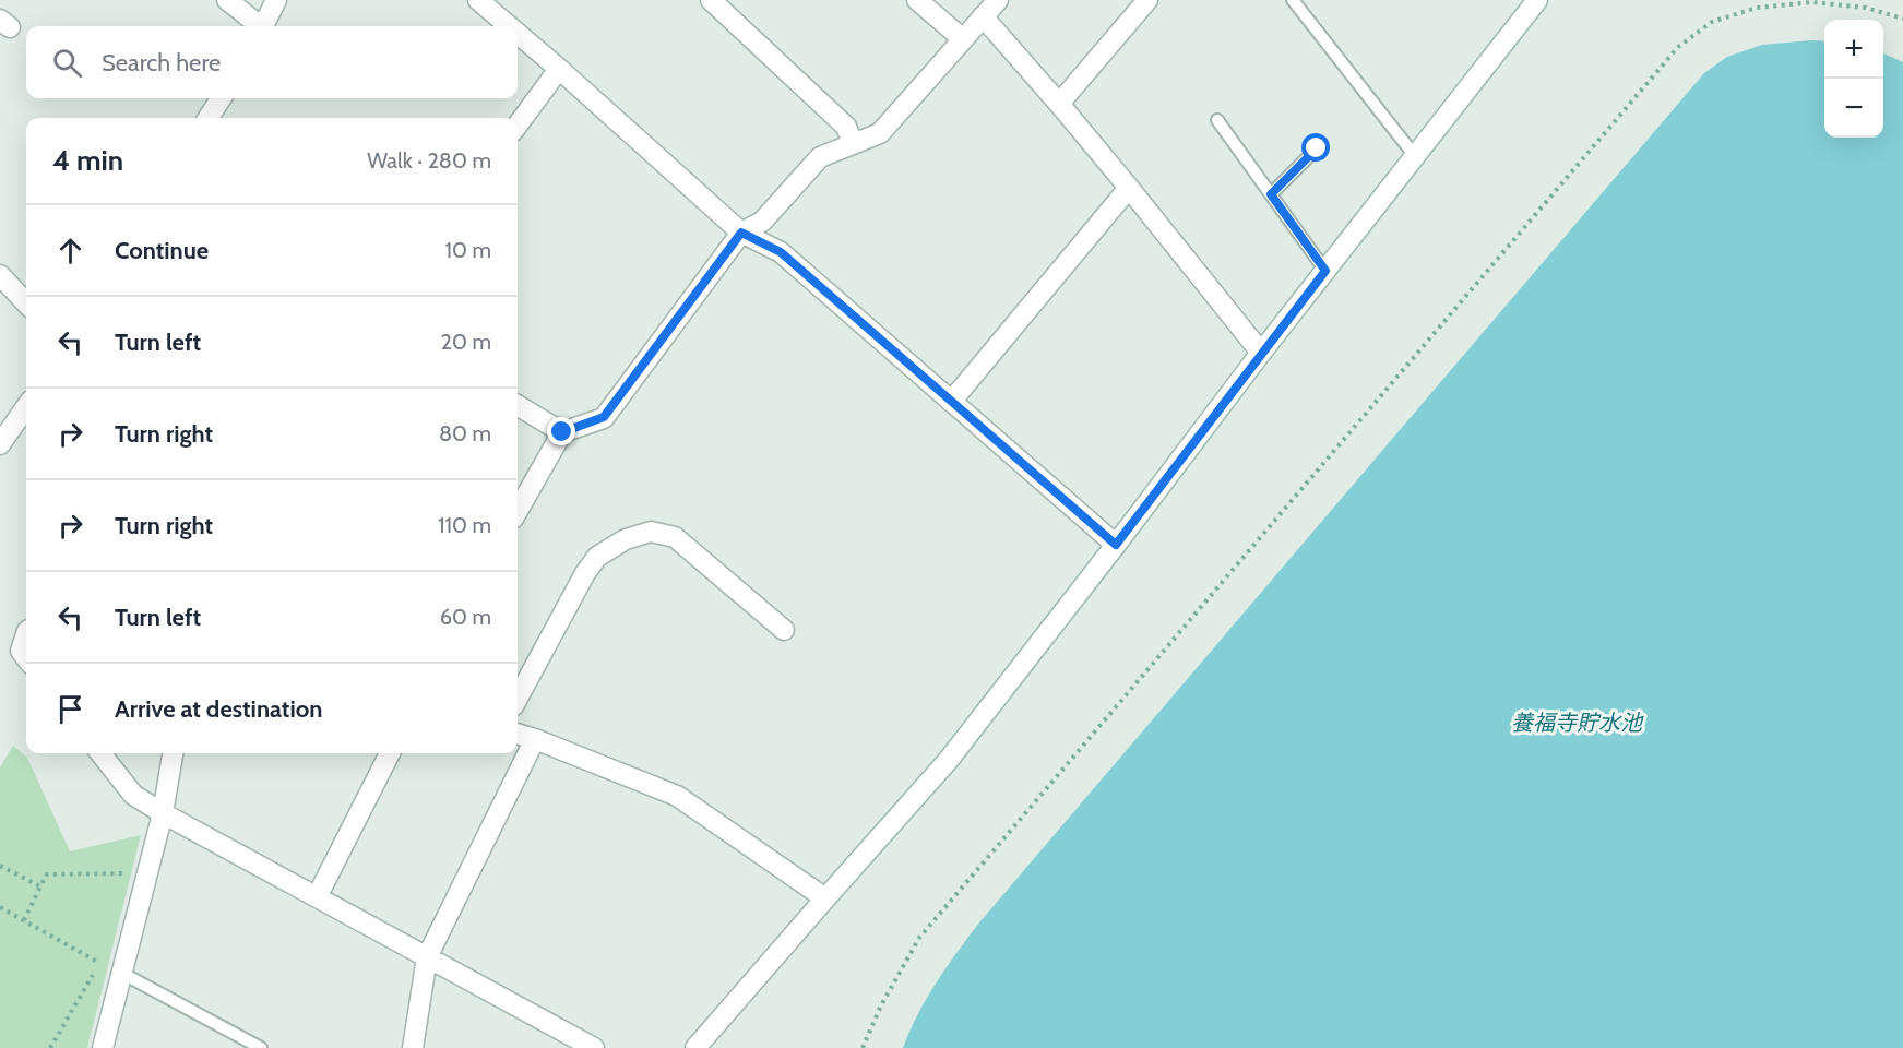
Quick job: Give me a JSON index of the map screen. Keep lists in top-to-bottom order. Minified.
{"water":["養福寺貯水池"],"page":{"map_buttons":["+","−"],"search":"Search here","heading":["4 min","Walk · 280 m"],"list":[["Continue","10 m"],["Turn left","20 m"],["Turn right","80 m"],["Turn right","110 m"],["Turn left","60 m"],"Arrive at destination"]}}
